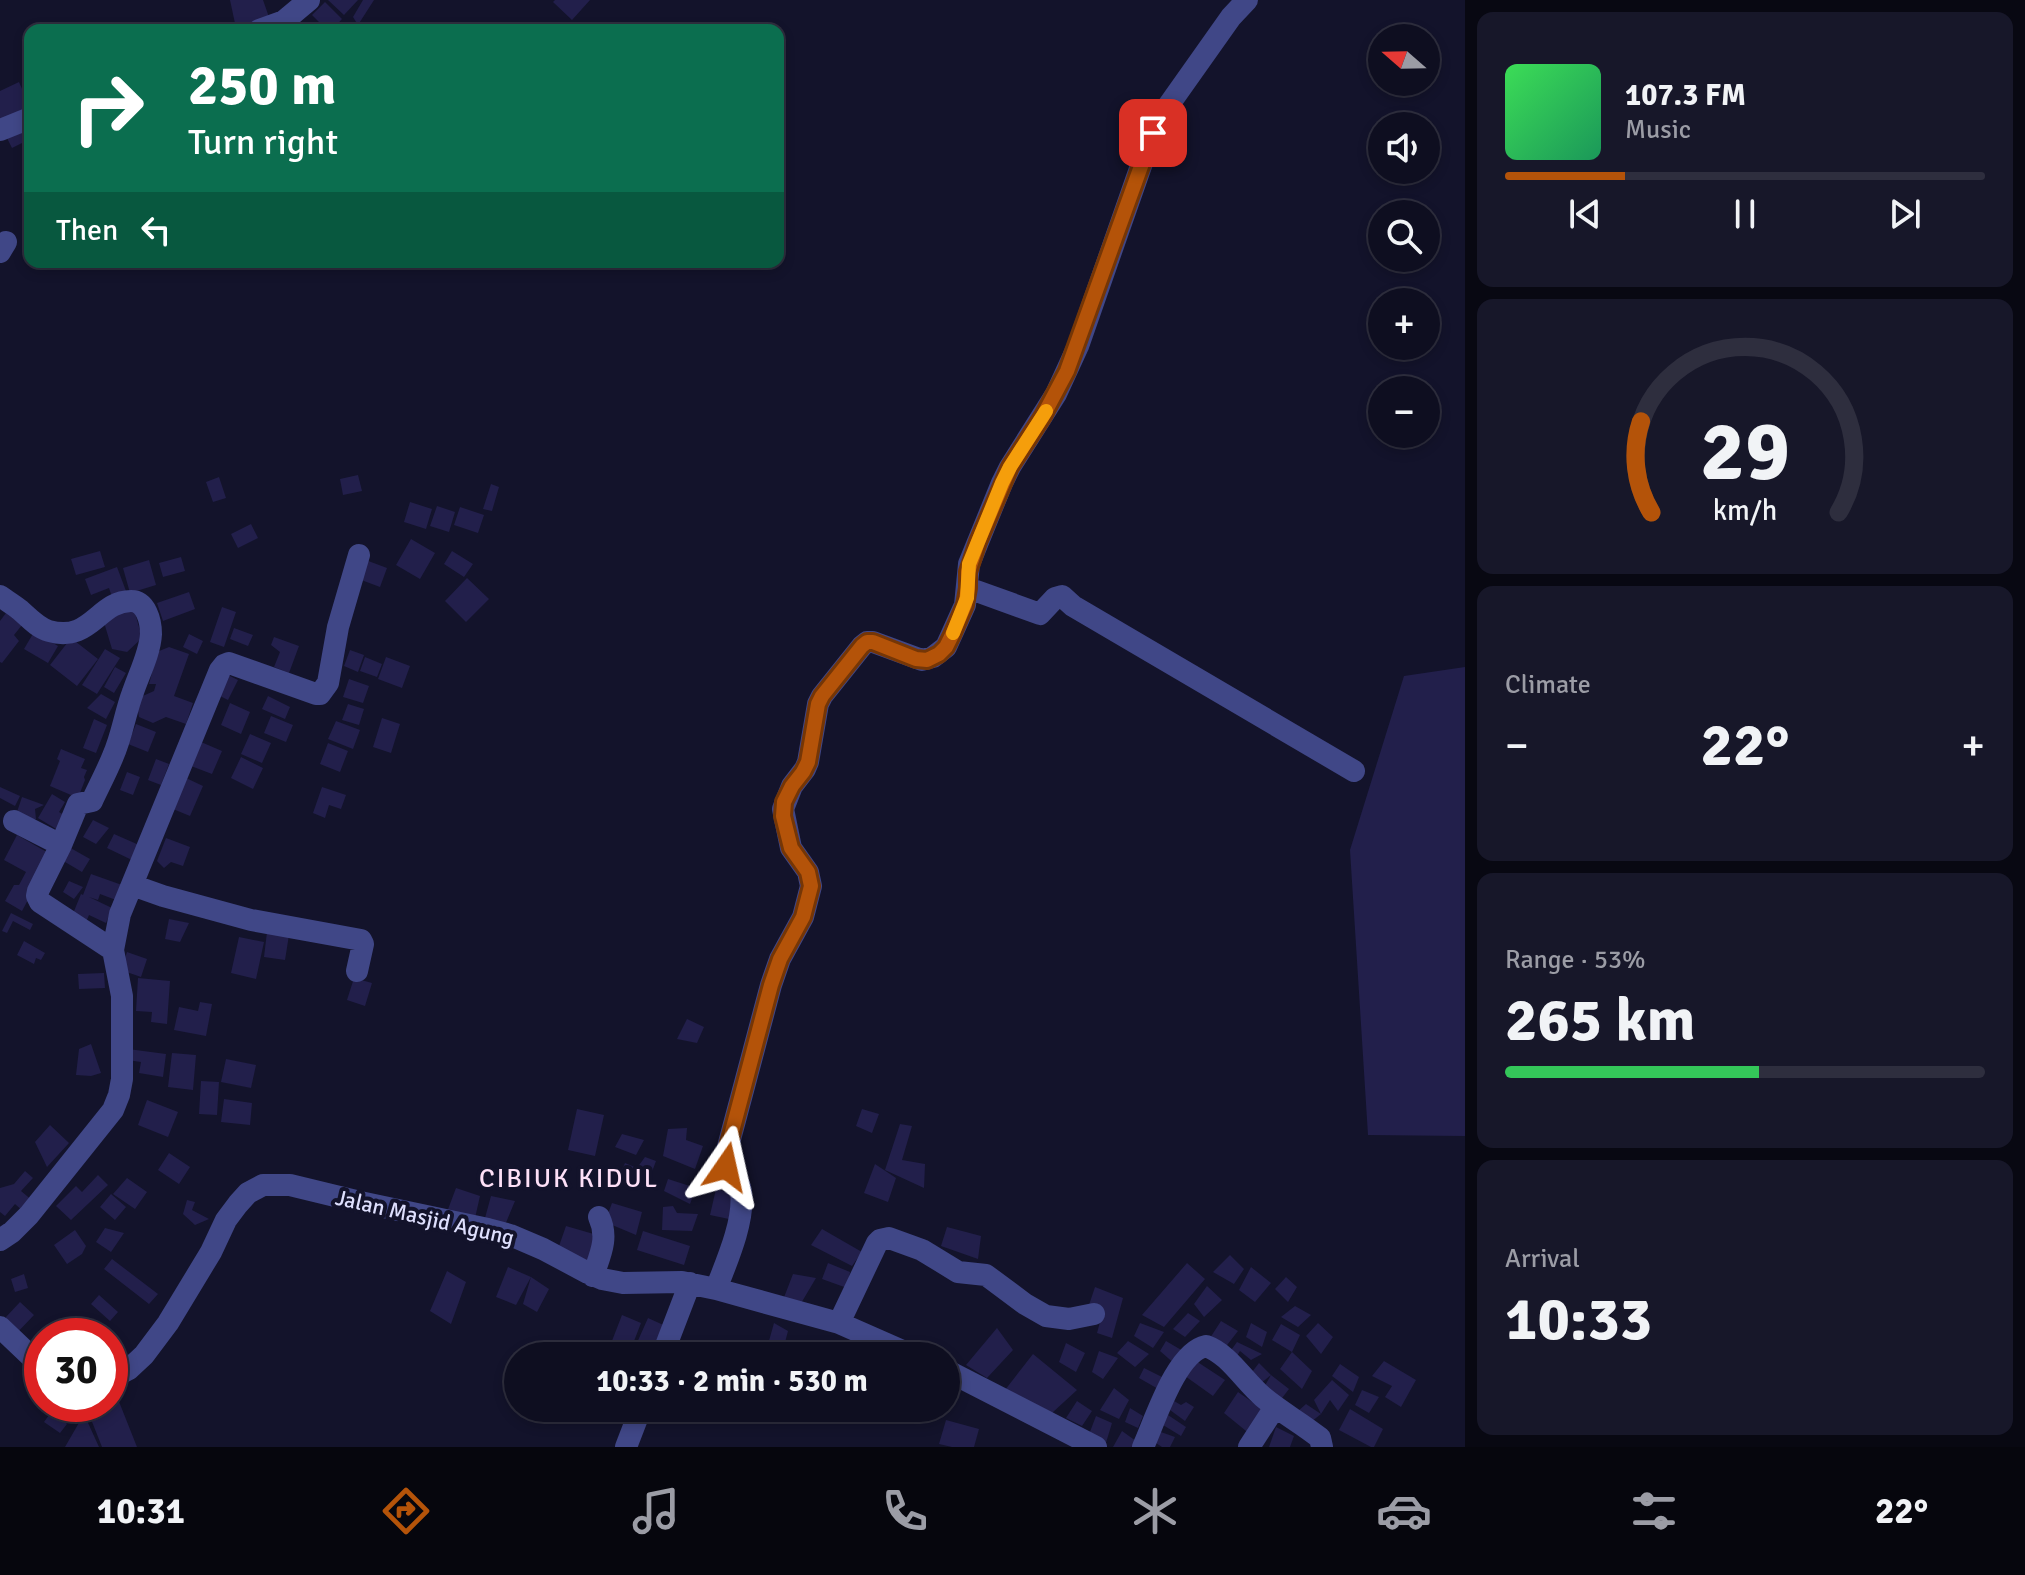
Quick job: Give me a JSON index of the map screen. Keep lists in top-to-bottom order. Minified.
{"streets":{"street":["Jalan Masjid Agung"]},"districts":["CIBIUK KIDUL"],"north":"left","page":{"map_buttons":["+","−"],"turn":["250 m","Turn right"],"song":["107.3 FM","Music"],"then":"Then","tile":["Climate",["Range · 53%","265 km"],["Arrival","10:33"]],"heat":["−","22°","+"],"limit":"30","trip":"10:33 · 2 min · 530 m","tabs":["10:31","22°"],"gauge":["29","km/h"]}}
